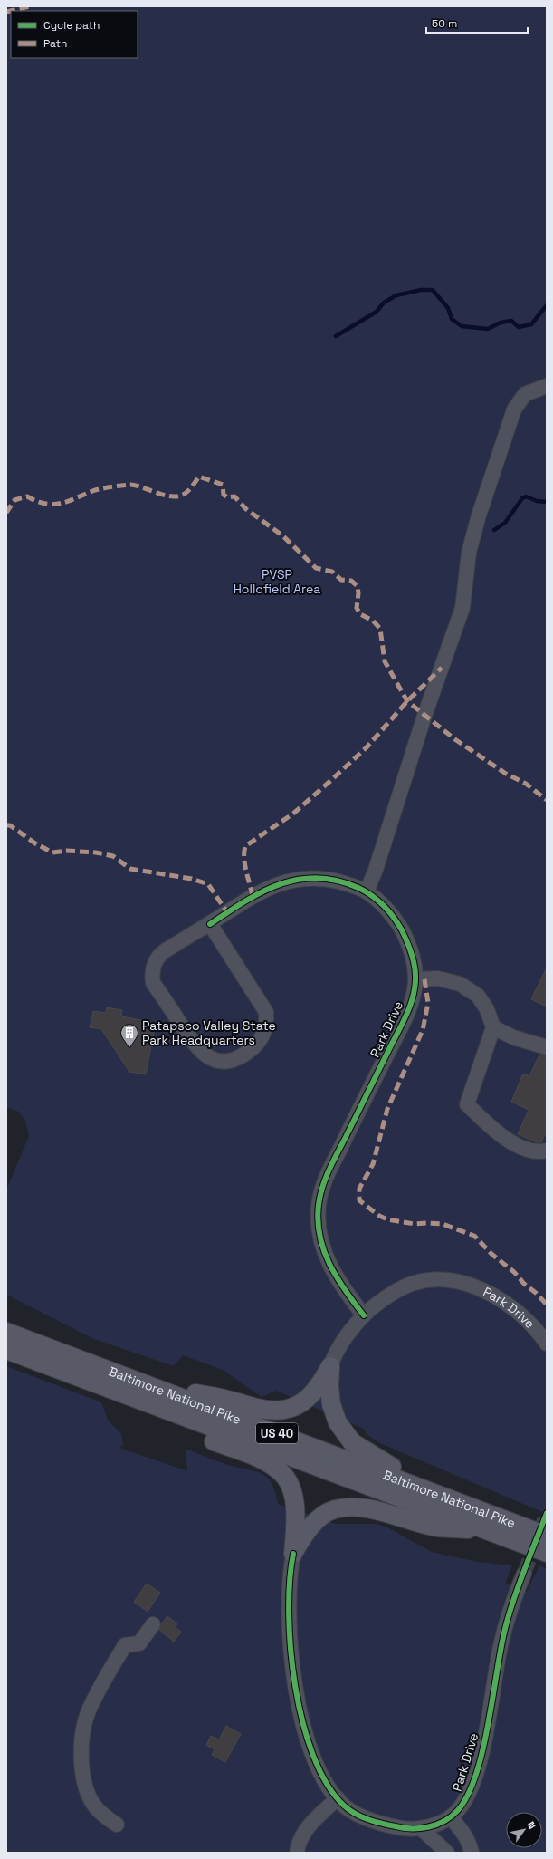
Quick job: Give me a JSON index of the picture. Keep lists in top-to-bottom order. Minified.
{"streets":{"main road":["Baltimore National Pike","US 40"],"street":["Park Drive"]},"parks":["PVSP Hollofield Area"],"places":{"building":["Patapsco Valley State Park Headquarters"]},"legend":["Cycle path","Path"],"scale_bar":"50 m","north":"top right"}
